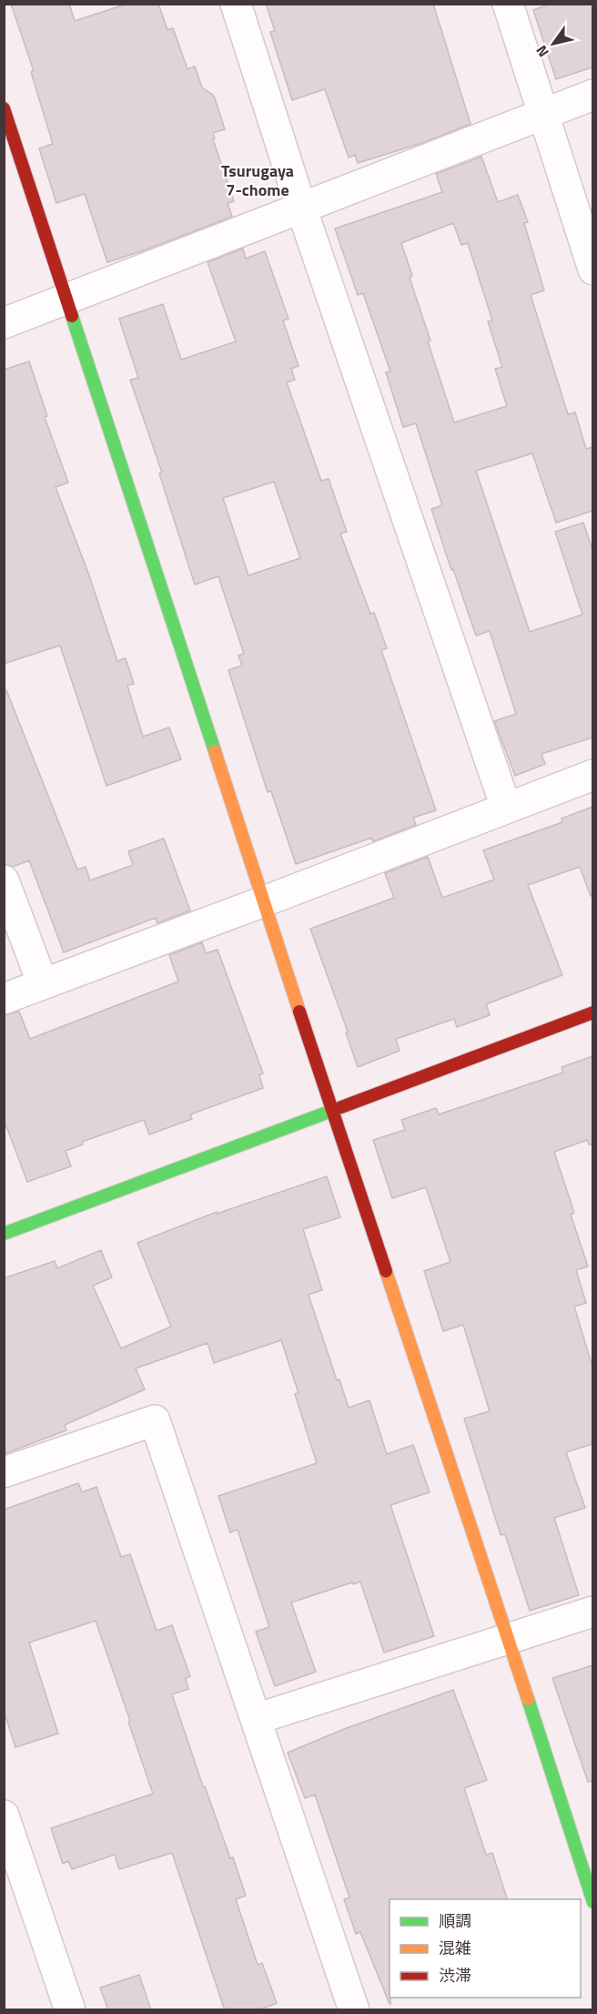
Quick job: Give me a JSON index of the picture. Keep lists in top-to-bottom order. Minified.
{"districts":["Tsurugaya 7-chome"],"legend":["順調","混雑","渋滞"],"north":"bottom left"}
